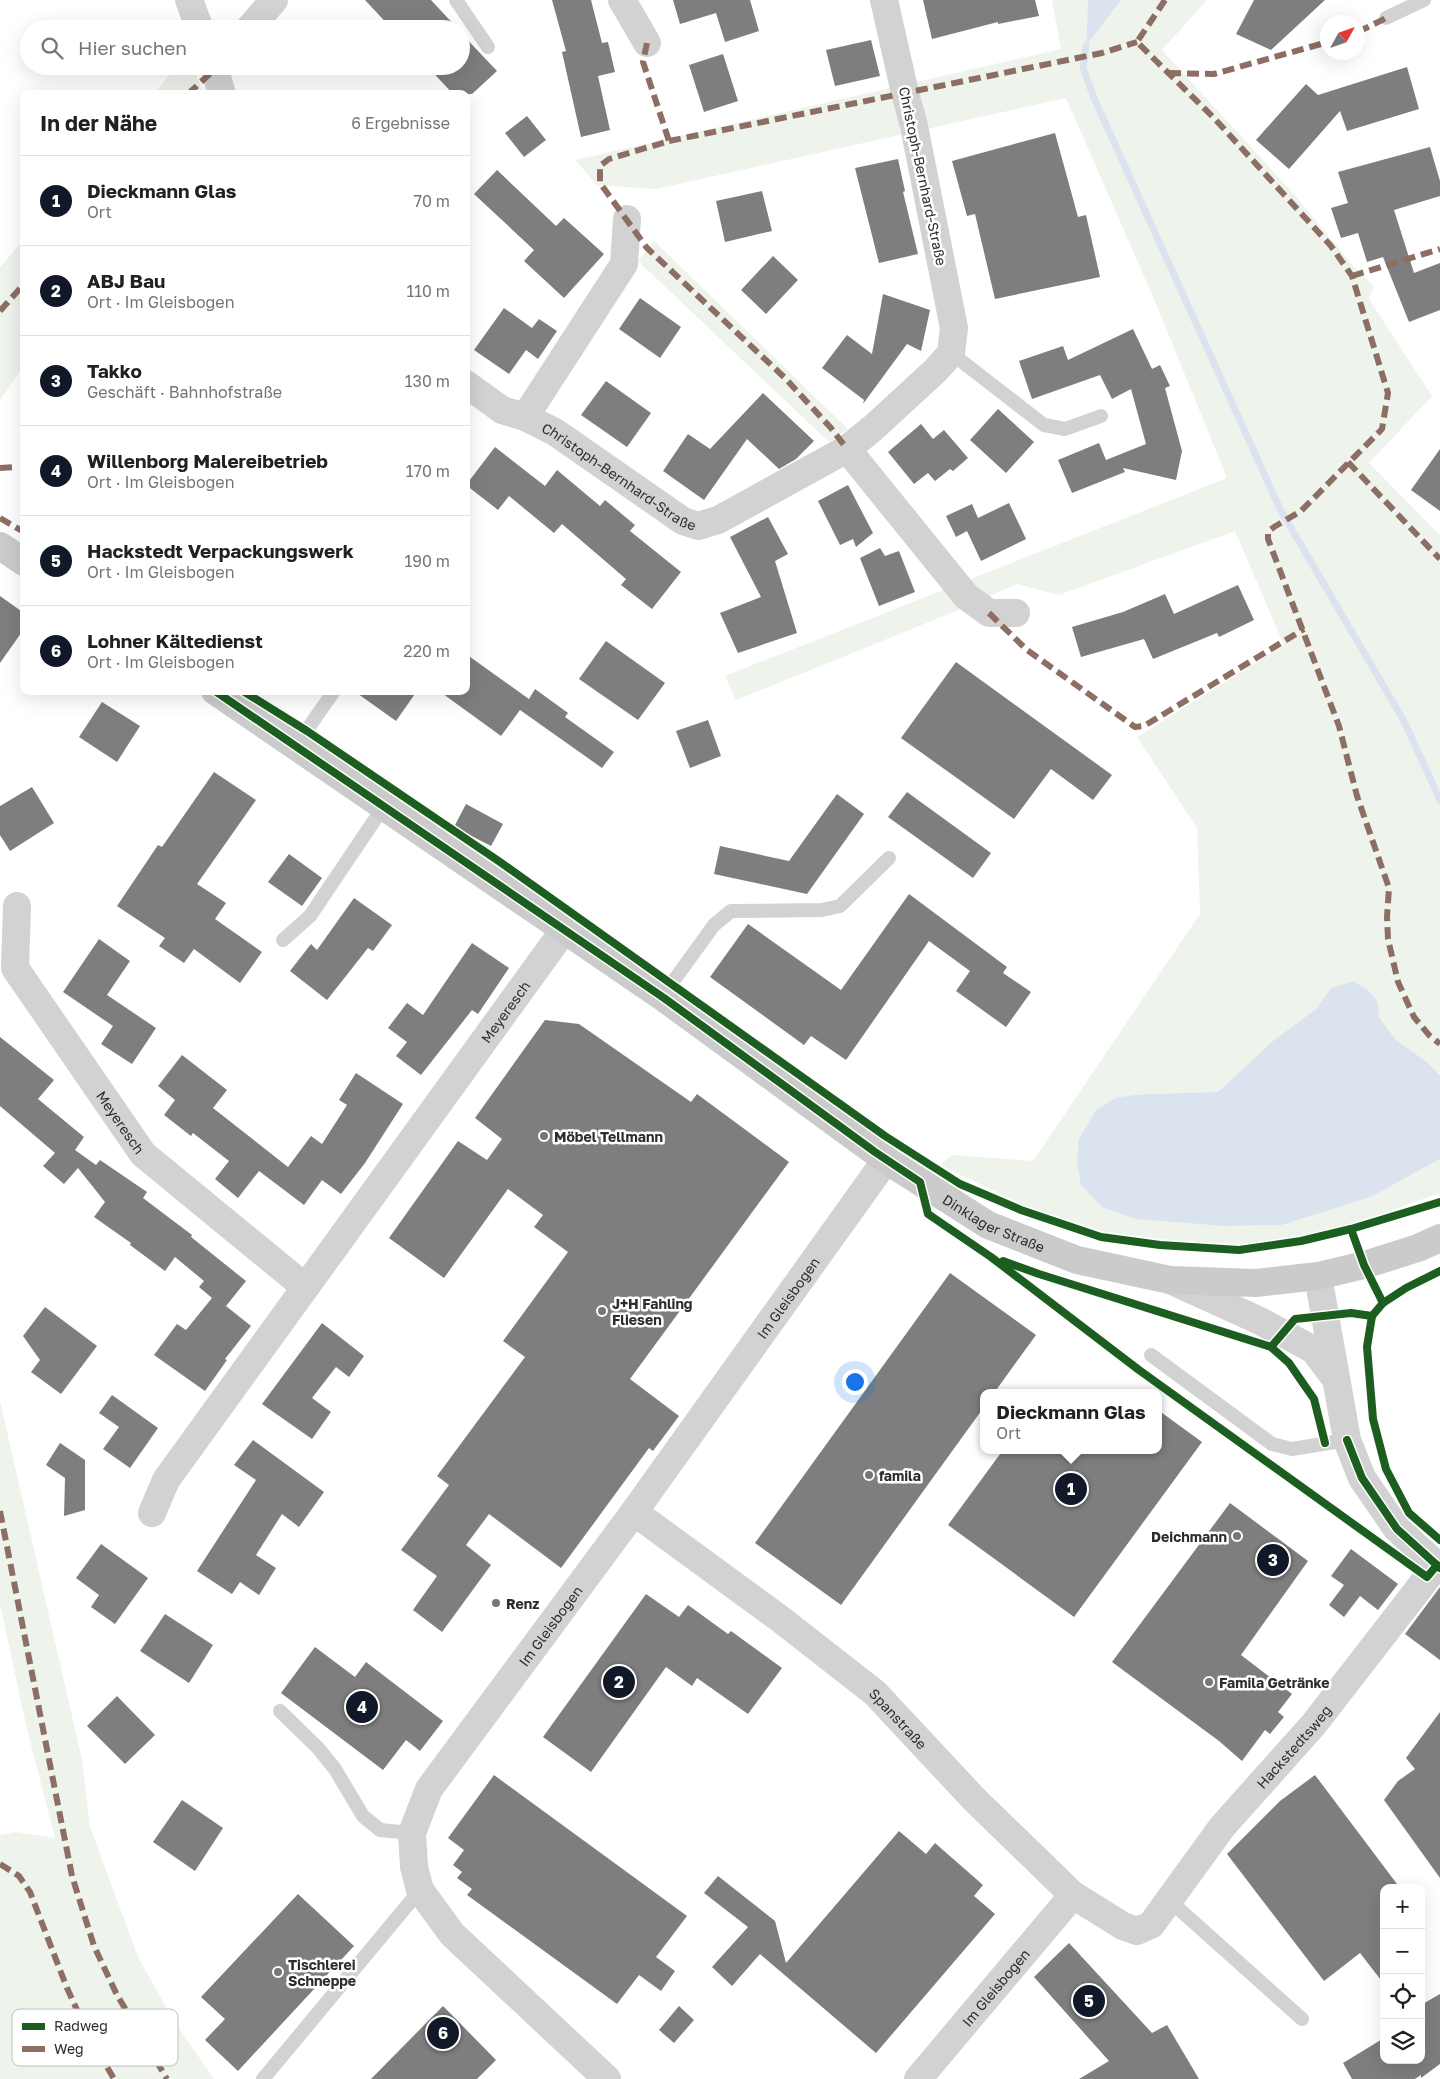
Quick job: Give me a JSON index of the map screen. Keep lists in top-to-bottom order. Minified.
{"streets":{"main road":["Dinklager Straße"],"street":["Christoph-Bernhard-Straße","Meyeresch","Im Gleisbogen","Spanstraße","Hackstedtsweg"]},"crossings":[["Meyeresch","Dinklager Straße"],["Dinklager Straße","Im Gleisbogen"],["Im Gleisbogen","Spanstraße"],["Spanstraße","Hackstedtsweg"]],"places":["Möbel Tellmann","J+H Fahling Fliesen","famila","Deichmann","Renz","Famila Getränke","Tischlerei Schneppe"],"legend":["Radweg","Weg"],"north":"top right","page":{"search":"Hier suchen","heading":["In der Nähe","6 Ergebnisse"],"list":[{"mark":"1","name":"Dieckmann Glas","note":"Ort","value":"70 m"},{"mark":"2","name":"ABJ Bau","note":"Ort · Im Gleisbogen","value":"110 m"},{"mark":"3","name":"Takko","note":"Geschäft · Bahnhofstraße","value":"130 m"},{"mark":"4","name":"Willenborg Malereibetrieb","note":"Ort · Im Gleisbogen","value":"170 m"},{"mark":"5","name":"Hackstedt Verpackungswerk","note":"Ort · Im Gleisbogen","value":"190 m"},{"mark":"6","name":"Lohner Kältedienst","note":"Ort · Im Gleisbogen","value":"220 m"}],"popup":["Dieckmann Glas","Ort"],"pins":["1","3","2","4","5","6"],"map_buttons":["+","−"]}}
